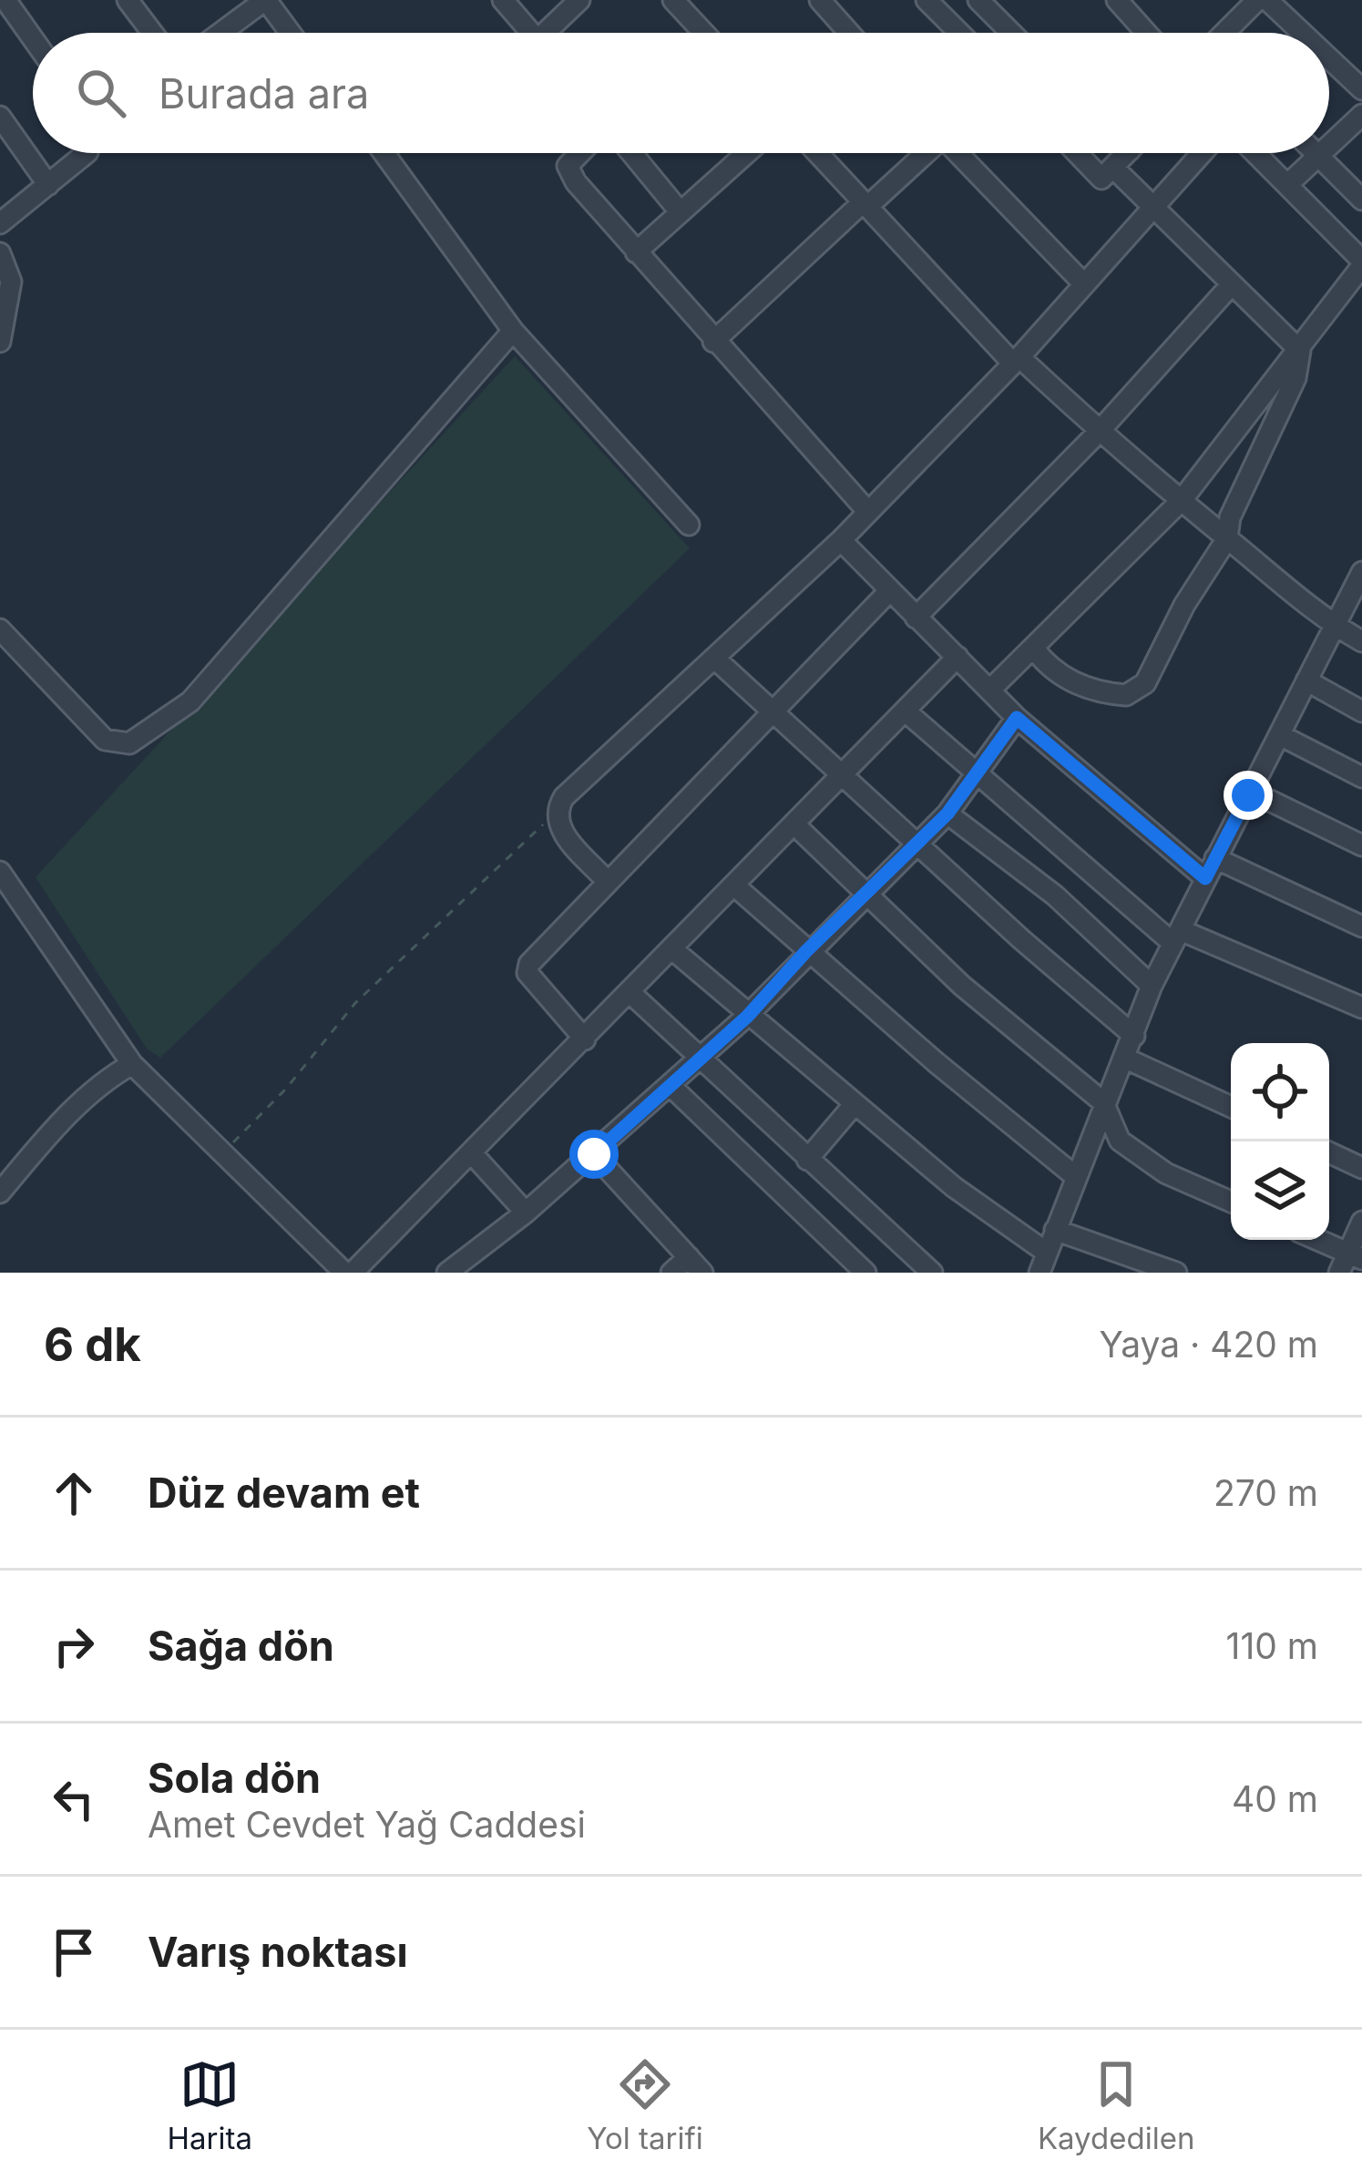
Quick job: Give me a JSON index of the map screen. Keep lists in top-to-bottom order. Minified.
{"page":{"search":"Burada ara","heading":["6 dk","Yaya · 420 m"],"list":[["Düz devam et","270 m"],["Sağa dön","110 m"],["Sola dön","Amet Cevdet Yağ Caddesi","40 m"],"Varış noktası"],"nav":["Harita","Yol tarifi","Kaydedilen"]}}
